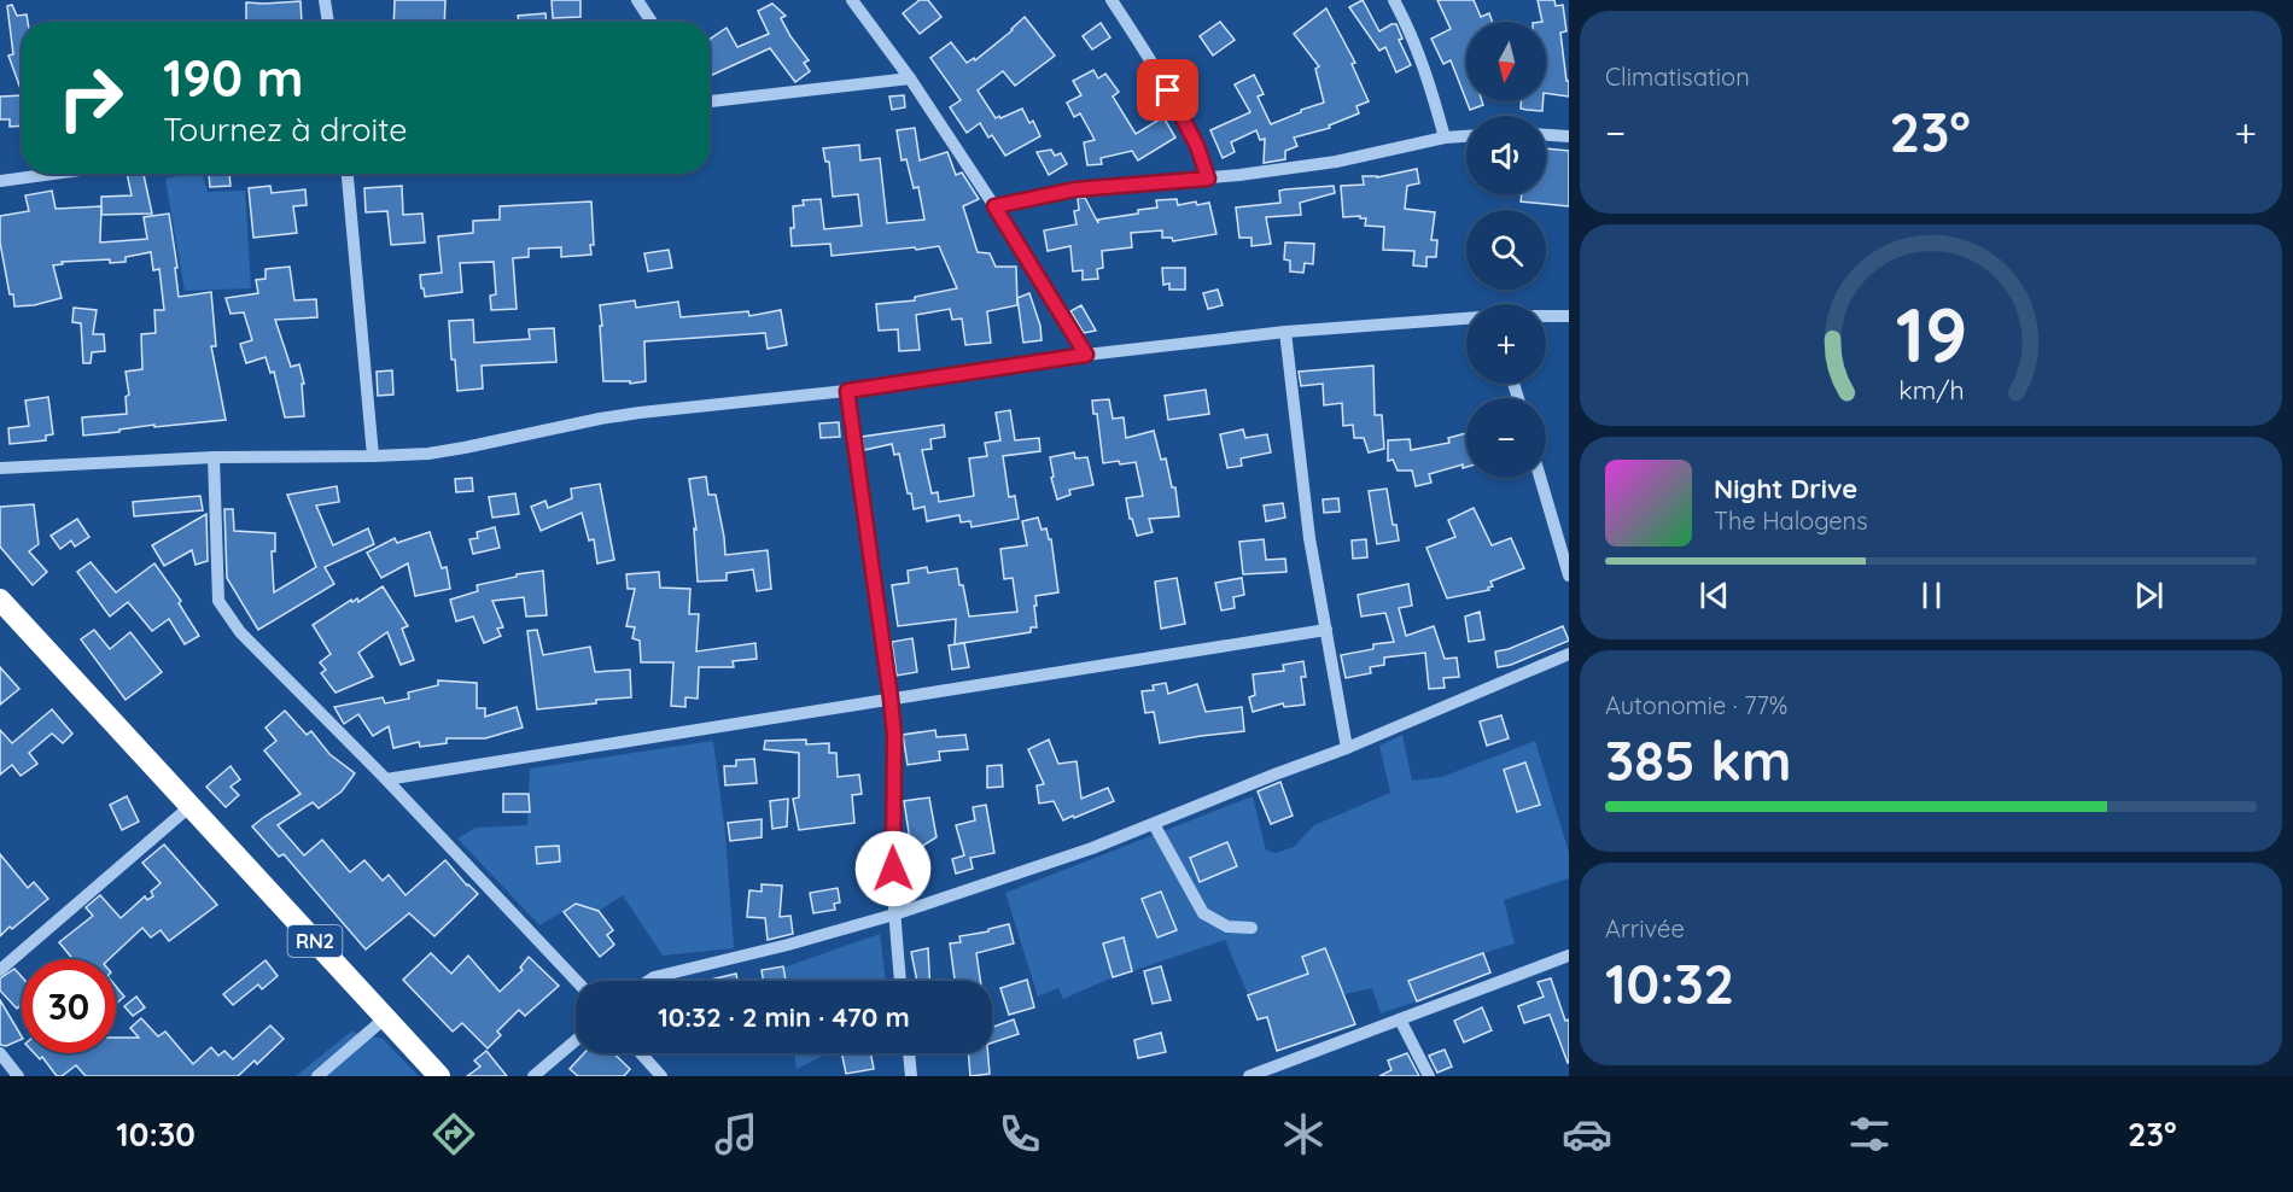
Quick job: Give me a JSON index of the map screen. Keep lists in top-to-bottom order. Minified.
{"streets":{"highway":["RN2"]},"north":"bottom","page":{"tile":["Climatisation",["Autonomie · 77%","385 km"],["Arrivée","10:32"]],"map_buttons":["+","−"],"turn":["190 m","Tournez à droite"],"heat":["−","23°","+"],"song":["Night Drive","The Halogens"],"limit":"30","trip":"10:32 · 2 min · 470 m","tabs":["10:30","23°"],"gauge":["19","km/h"]}}
